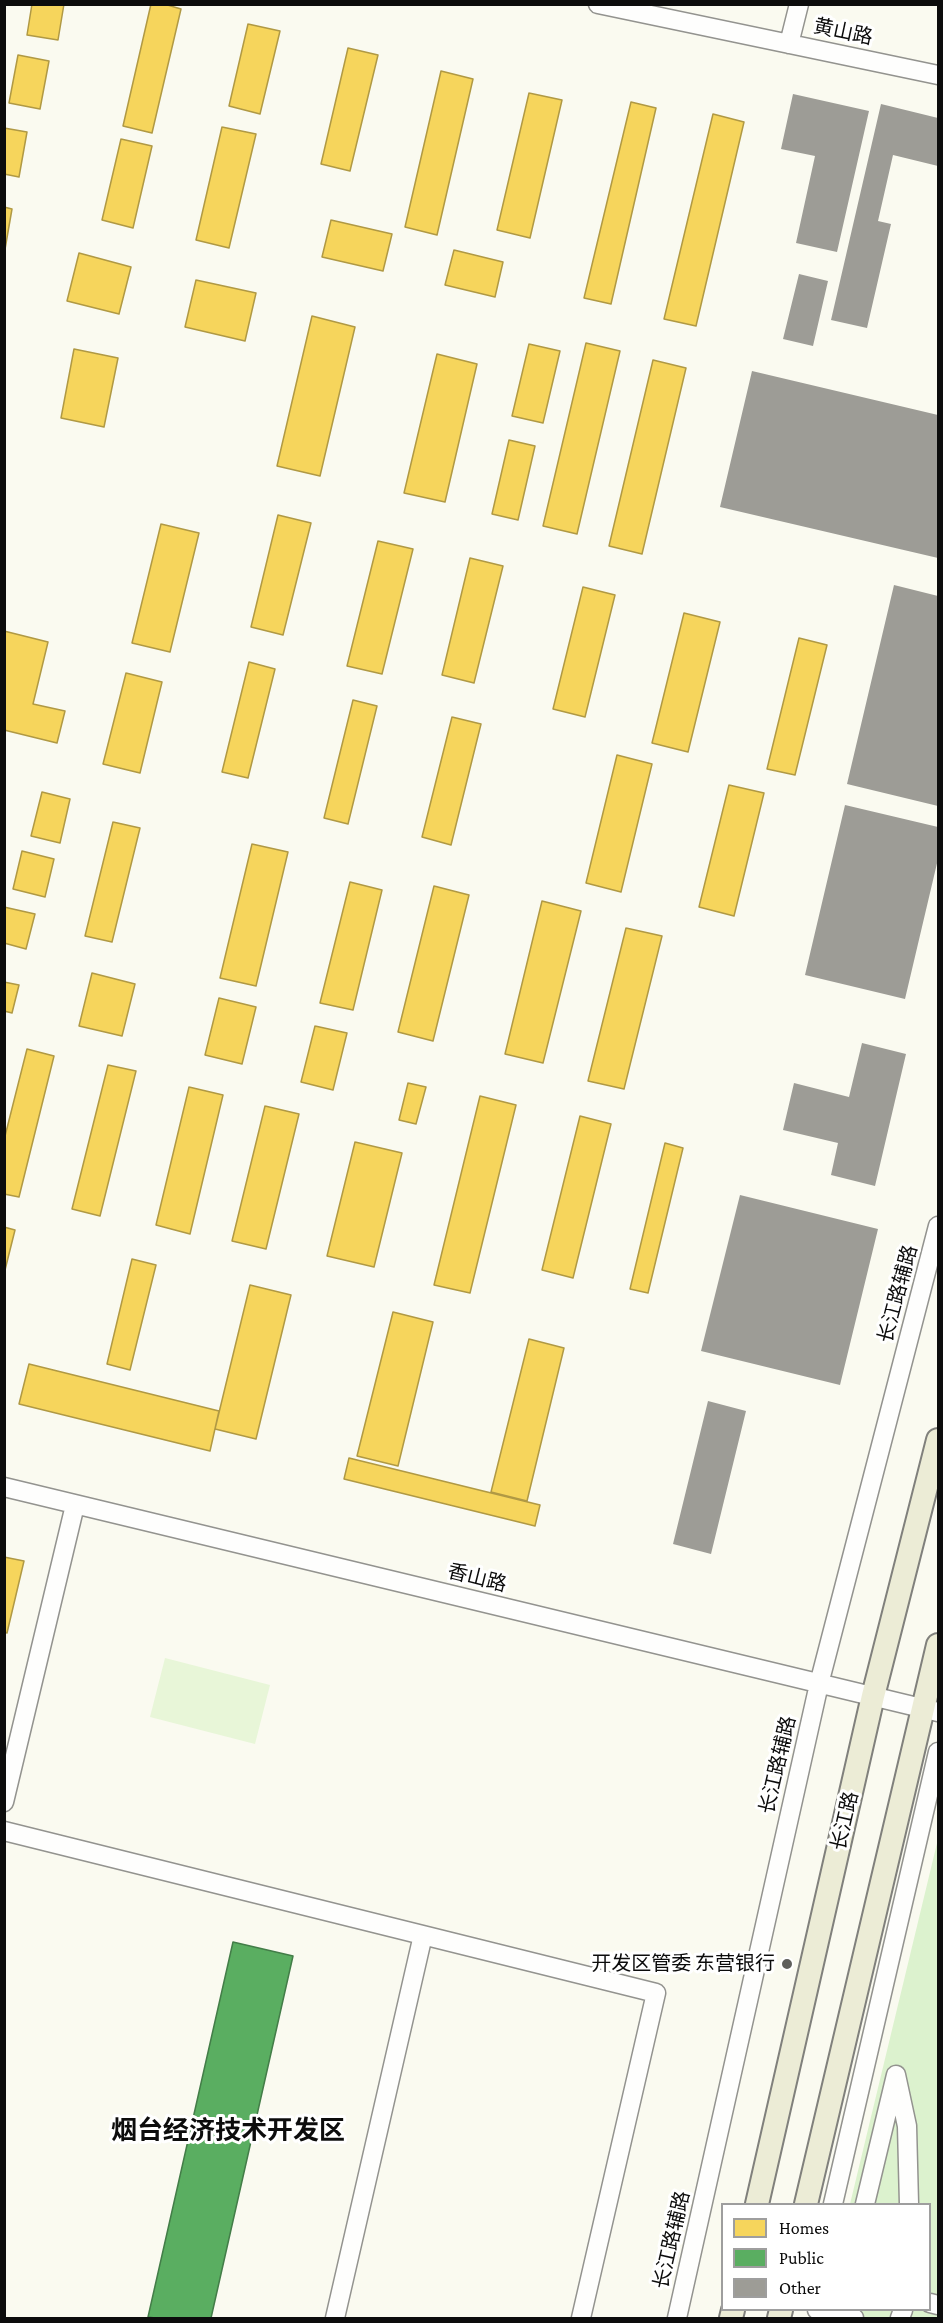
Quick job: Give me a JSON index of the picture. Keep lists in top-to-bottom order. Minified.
{"streets":{"main road":["长江路"],"street":["黄山路","长江路辅路","香山路"]},"crossings":[["长江路辅路","香山路"],["香山路","长江路"]],"districts":["烟台经济技术开发区"],"places":["开发区管委 东营银行"],"legend":["Homes","Public","Other"]}
